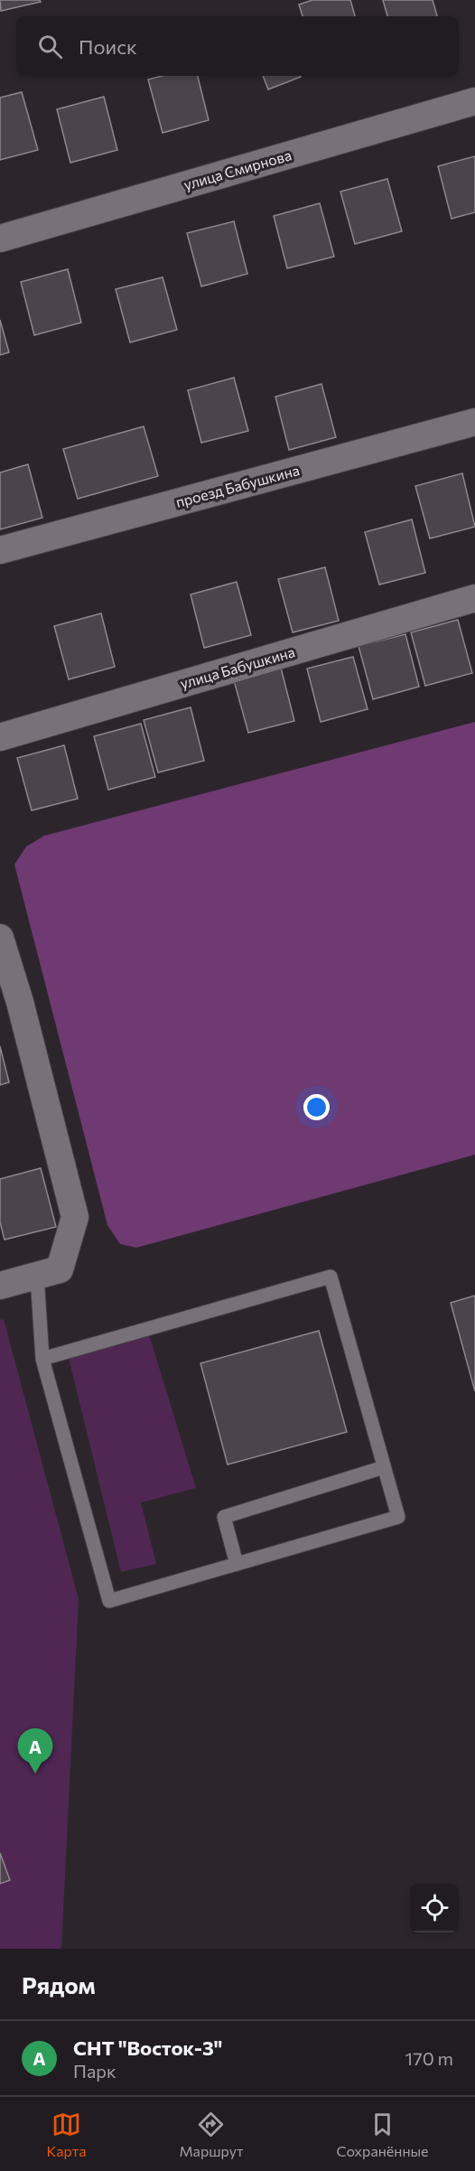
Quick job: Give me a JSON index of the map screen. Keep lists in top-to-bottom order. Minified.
{"streets":{"street":["улица Смирнова","проезд Бабушкина","улица Бабушкина"]},"page":{"search":"Поиск","pins":"A","heading":"Рядом","list":[{"mark":"A","name":"СНТ \"Восток-3\"","note":"Парк","value":"170 m"}],"nav":["Карта","Маршрут","Сохранённые"]}}
